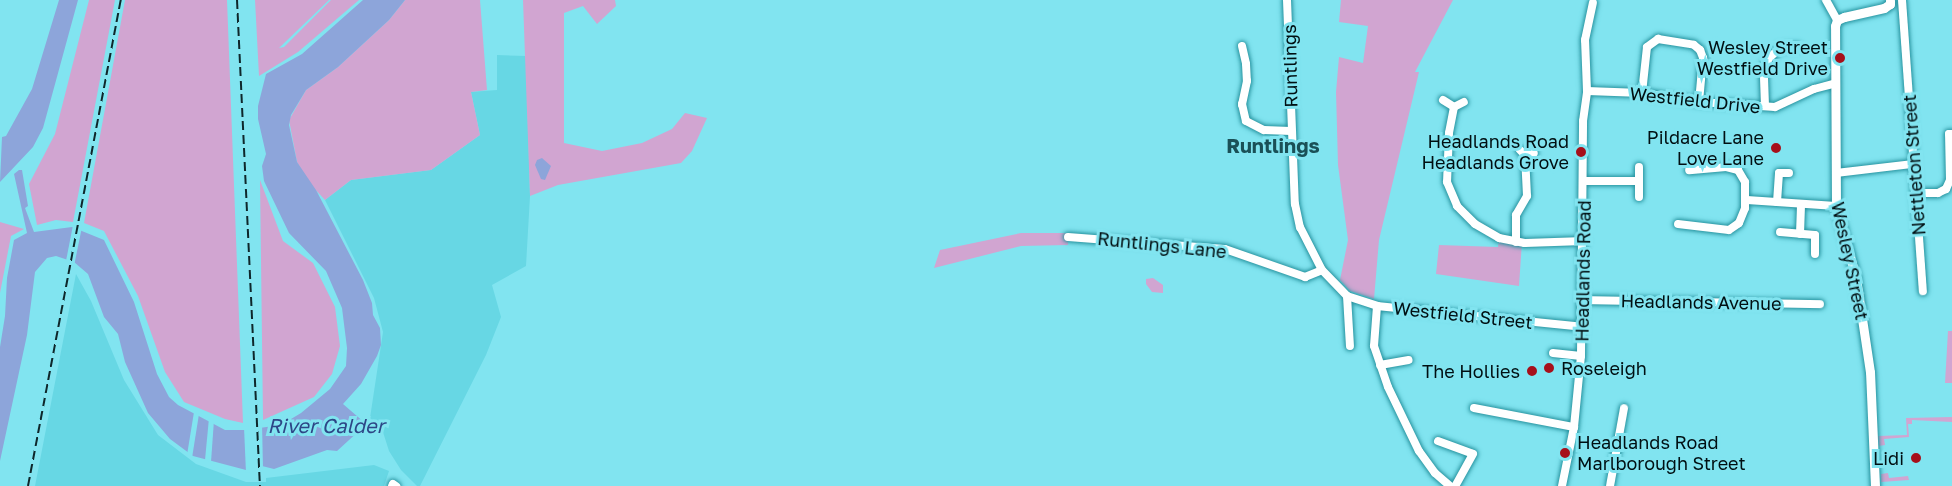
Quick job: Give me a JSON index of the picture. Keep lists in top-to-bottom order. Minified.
{"streets":{"street":["Runtlings","Westfield Drive","Nettleton Street","Runtlings Lane","Wesley Street","Headlands Road","Headlands Avenue","Westfield Street"]},"crossings":[["Runtlings","Runtlings Lane"],["Runtlings","Westfield Street"],["Westfield Drive","Wesley Street"],["Westfield Drive","Headlands Road"],["Headlands Road","Headlands Avenue"],["Headlands Road","Westfield Street"]],"districts":["Runtlings"],"water":["River Calder"],"places":["Wesley Street Westfield Drive","Pildacre Lane Love Lane","Headlands Road Headlands Grove","Roseleigh","The Hollies","Headlands Road Marlborough Street","Lidi"]}
